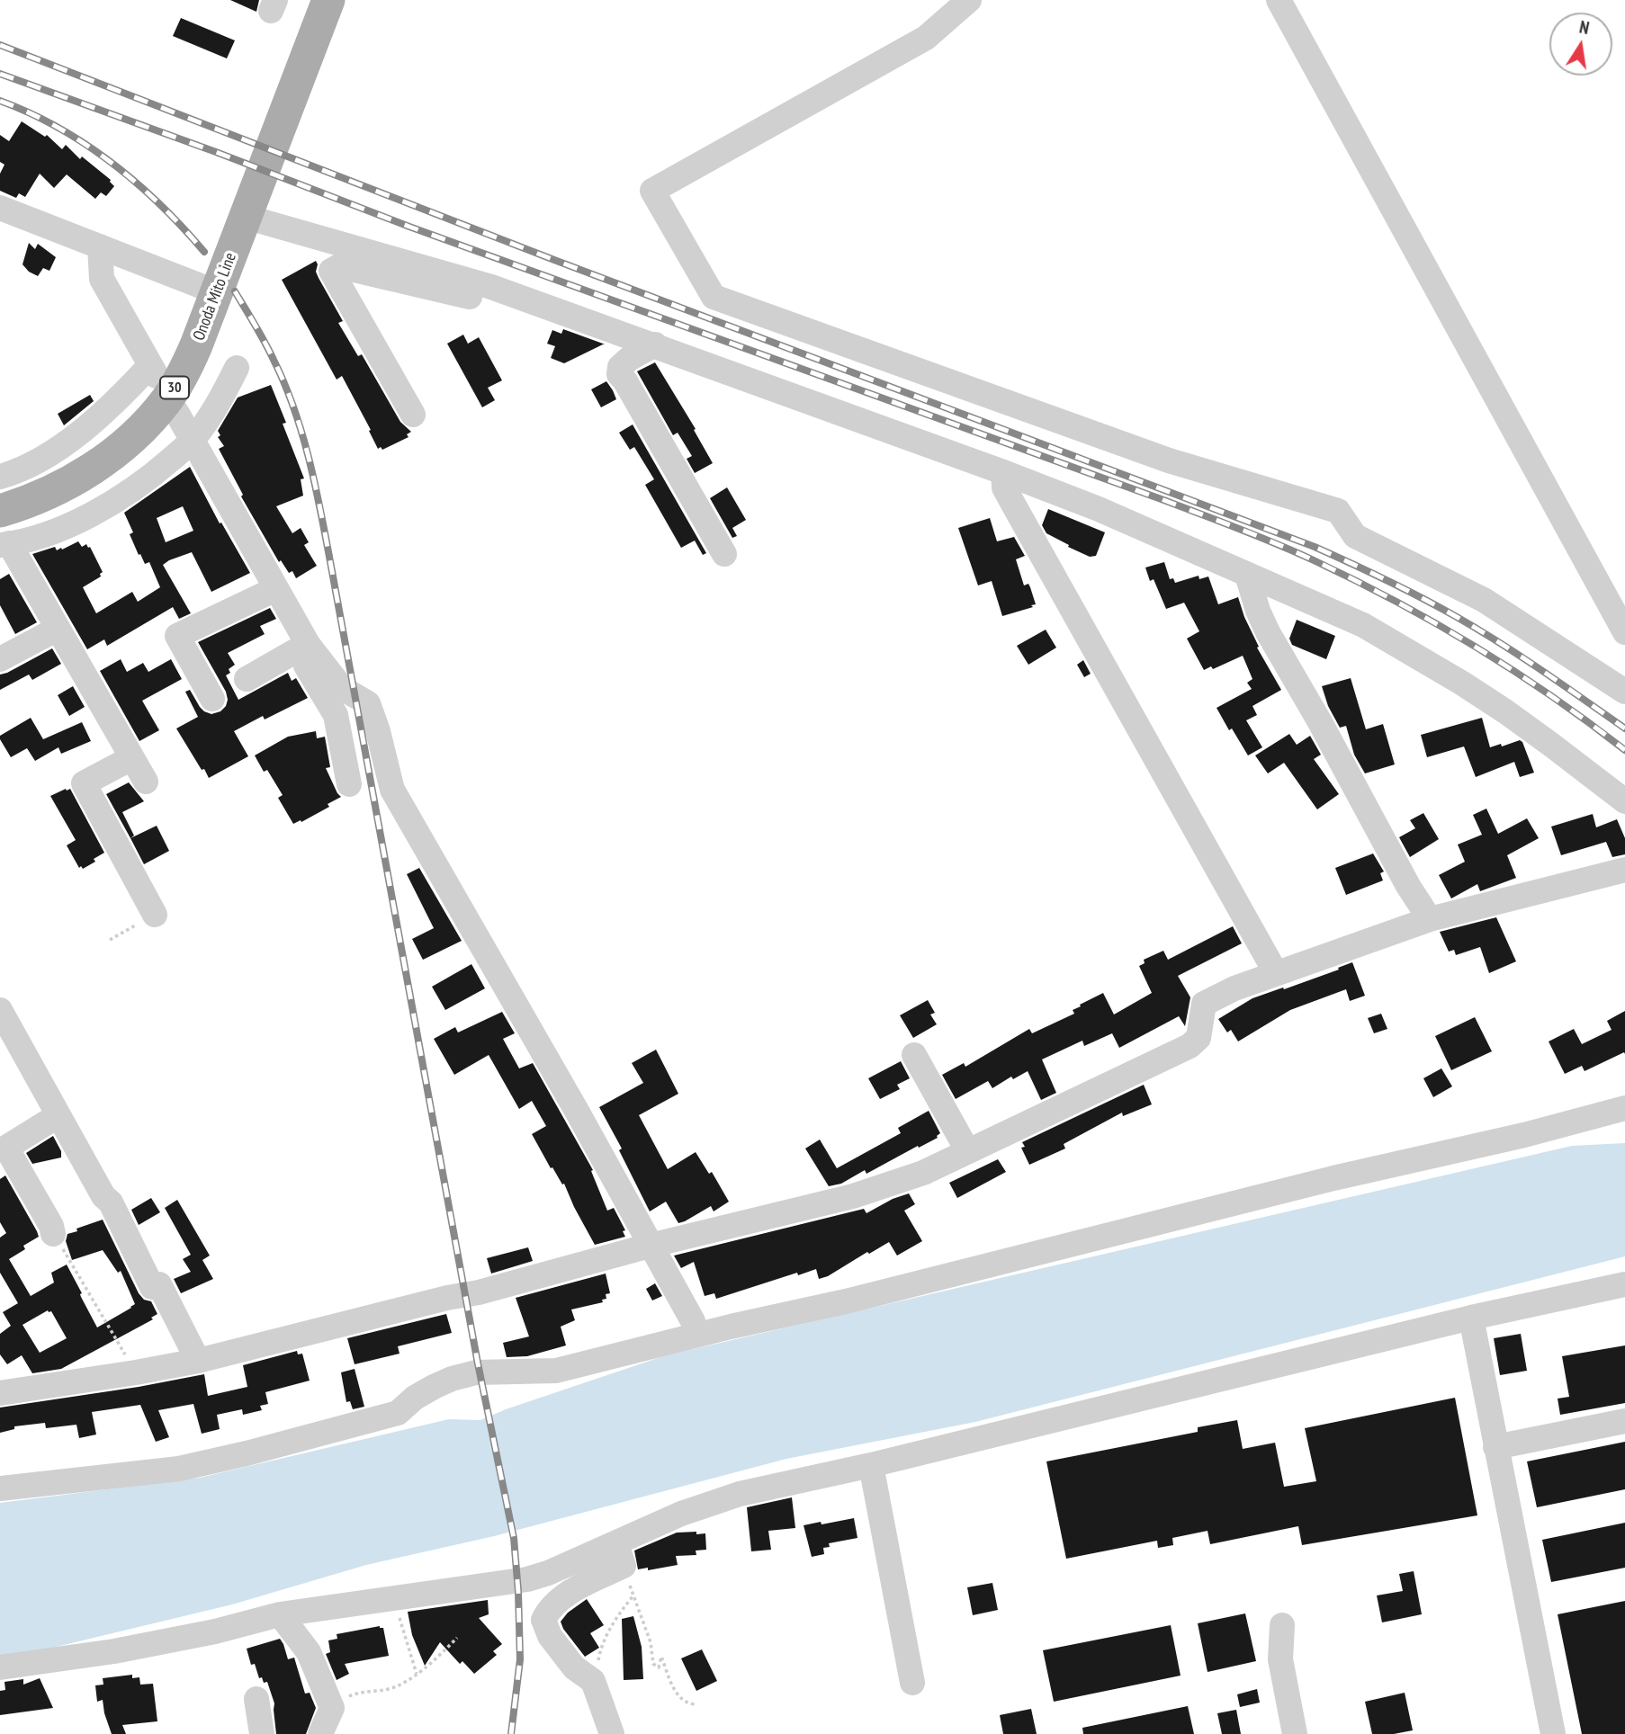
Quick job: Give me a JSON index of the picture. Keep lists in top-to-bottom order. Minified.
{"streets":{"main road":["Onoda Mito Line","30"]},"north":"top"}
